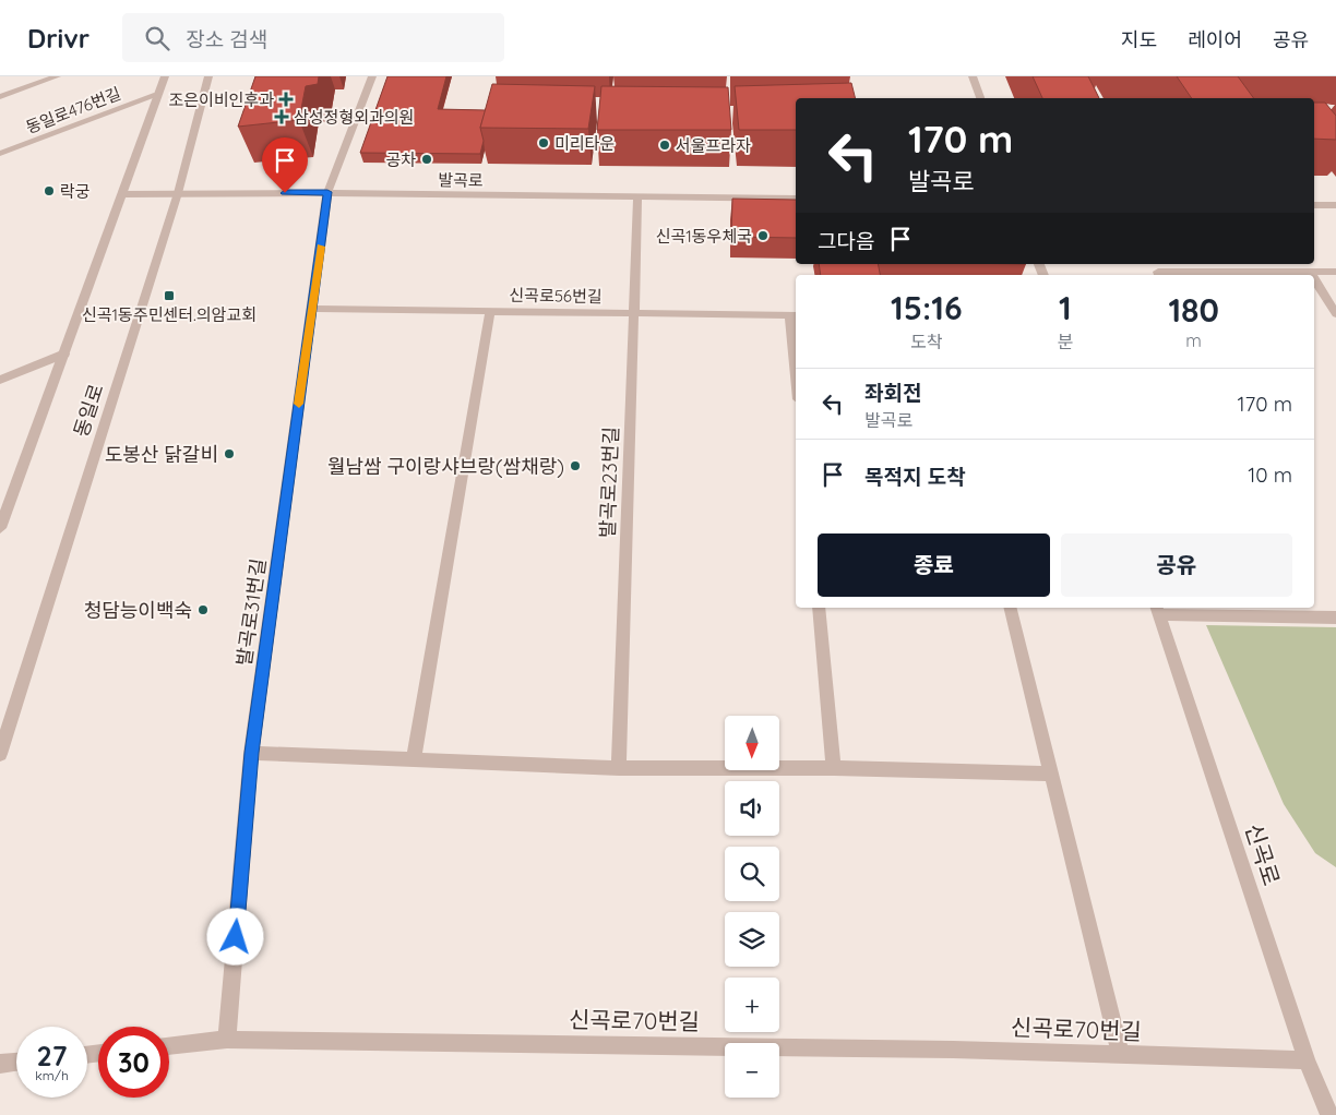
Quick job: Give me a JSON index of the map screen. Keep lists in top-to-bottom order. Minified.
{"streets":{"street":["동일로476번길","발곡로","신곡로56번길","동일로","발곡로23번길","발곡로31번길","신곡로","신곡로70번길"]},"crossings":[["발곡로","동일로"],["발곡로","발곡로23번길"],["발곡로","발곡로31번길"],["신곡로56번길","발곡로23번길"],["신곡로56번길","발곡로31번길"],["발곡로31번길","신곡로70번길"],["신곡로","신곡로70번길"]],"places":{"health":["조은이비인후과","삼성정형외과의원"],"other":["미리타운","서울프라자","공차","락궁","신곡1동우체국","도봉산 닭갈비","월남쌈 구이랑샤브랑(쌈채랑)","청담능이백숙"],"transit":["신곡1동주민센터.의암교회"]},"north":"bottom","page":{"header":"Drivr","search":"장소 검색","nav":["지도","레이어","공유"],"turn":["170 m","발곡로"],"then":"그다음","eta":["15:16","도착","1","분","180","m"],"list":[{"name":"좌회전","note":"발곡로","value":"170 m"},{"name":"목적지 도착","value":"10 m"}],"buttons":["종료","공유"],"map_buttons":["+","−"],"speed":"27 km/h","limit":"30"}}
